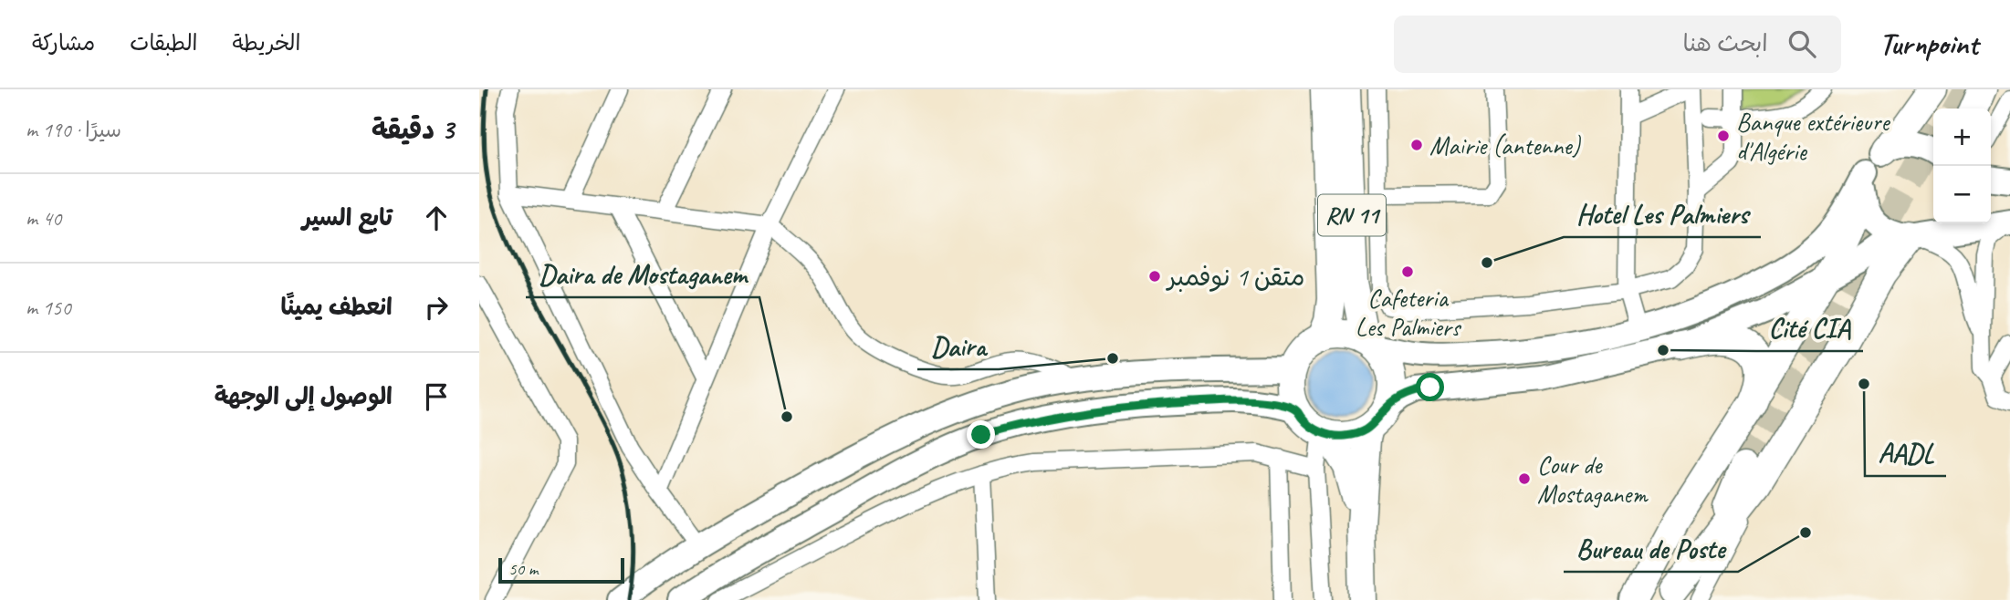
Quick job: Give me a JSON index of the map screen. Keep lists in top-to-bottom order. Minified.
{"streets":{"main road":["RN 11"]},"places":["Banque extérieure d'Algérie","Mairie (antenne)","Hotel Les Palmiers","Cafeteria Les Palmiers","متقن 1 نوفمبر","Cité CIA","Daira","AADL","Daira de Mostaganem","Cour de Mostaganem","Bureau de Poste"],"scale_bar":"50 m","page":{"header":"Turnpoint","search":"ابحث هنا","nav":["الخريطة","الطبقات","مشاركة"],"heading":["3 دقيقة","سيرًا · 190 m"],"map_buttons":["+","−"],"list":[["تابع السير","40 m"],["انعطف يمينًا","150 m"],"الوصول إلى الوجهة"],"scale":"50 m"}}
